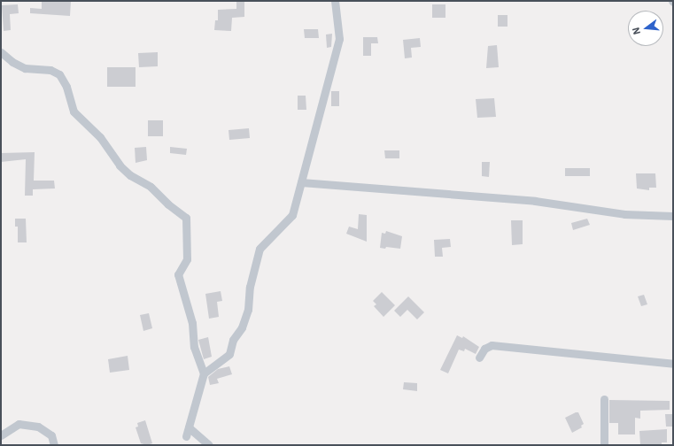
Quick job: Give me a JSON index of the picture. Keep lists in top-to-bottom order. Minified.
{"north":"left"}
